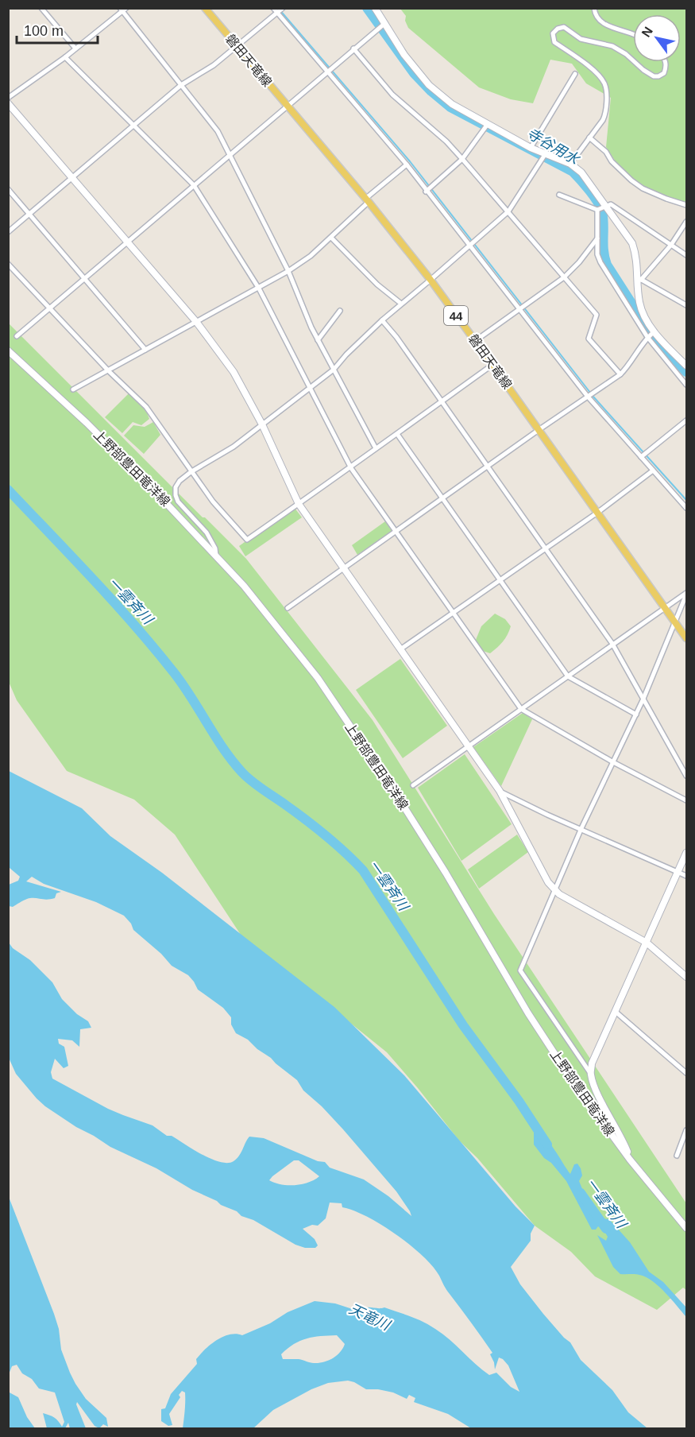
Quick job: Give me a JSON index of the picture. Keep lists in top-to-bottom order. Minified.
{"streets":{"main road":["磐田天竜線","44"],"street":["上野部豊田竜洋線"]},"water":["寺谷用水","一雲斉川","天竜川"],"scale_bar":"100 m","north":"top left"}
